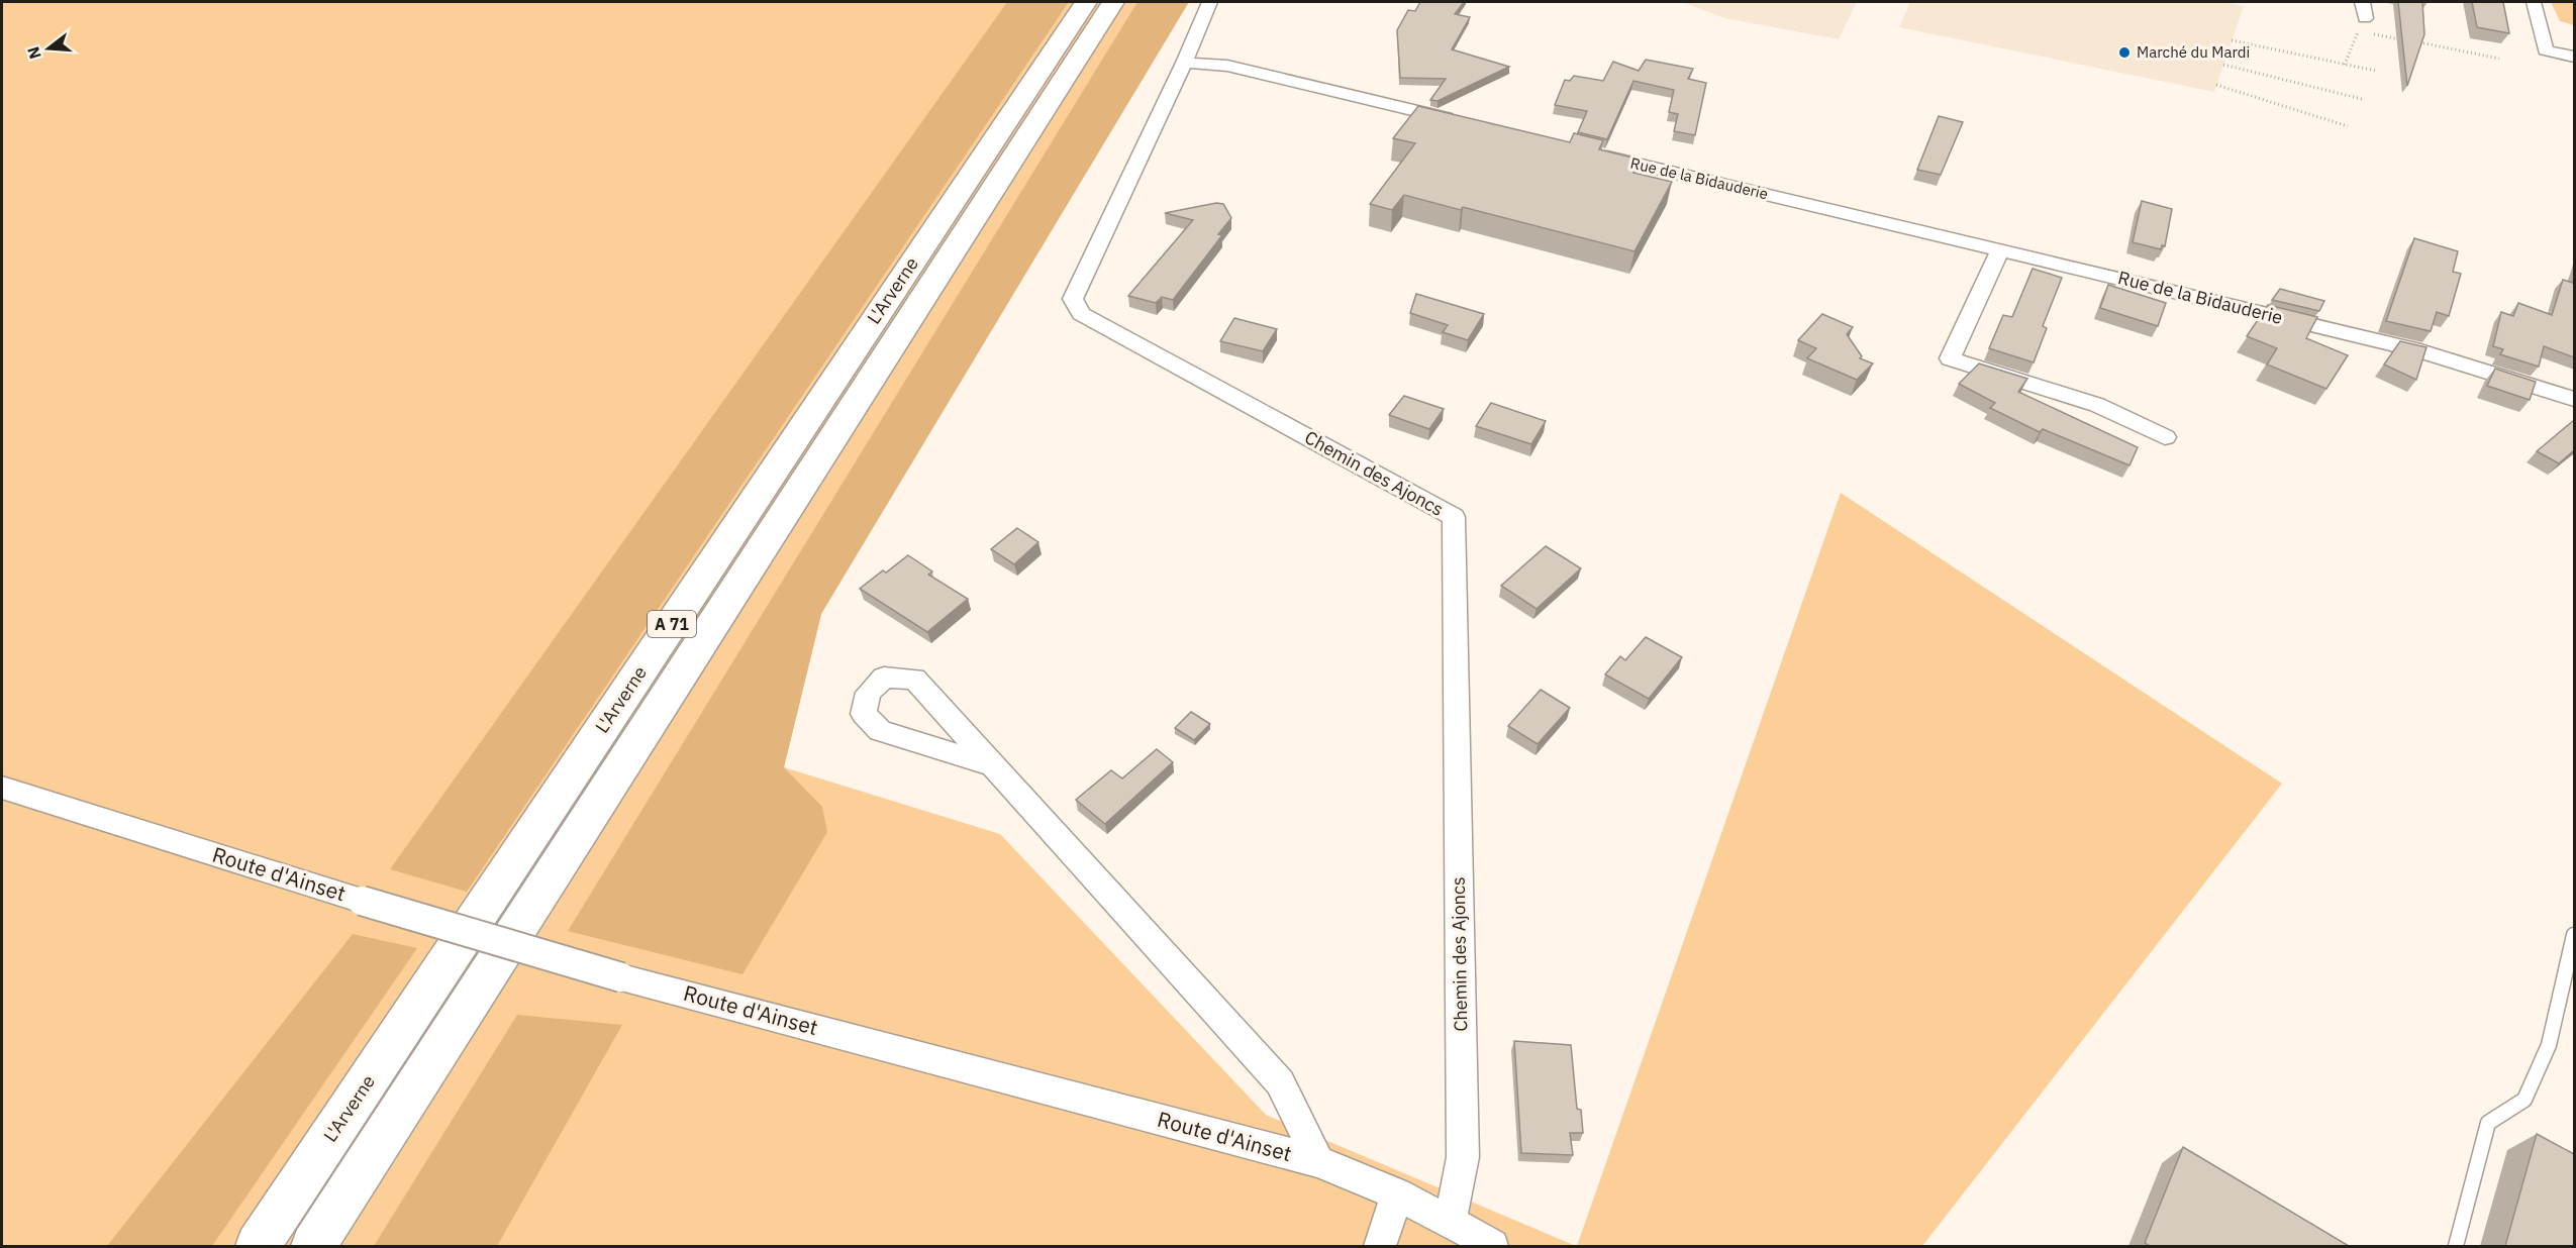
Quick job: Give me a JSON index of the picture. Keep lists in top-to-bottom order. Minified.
{"streets":{"highway":["L'Arverne","A 71"],"street":["Rue de la Bidauderie","Chemin des Ajoncs","Route d'Ainset"]},"crossings":[["Chemin des Ajoncs","Route d'Ainset"]],"places":["Marché du Mardi"],"north":"left"}
